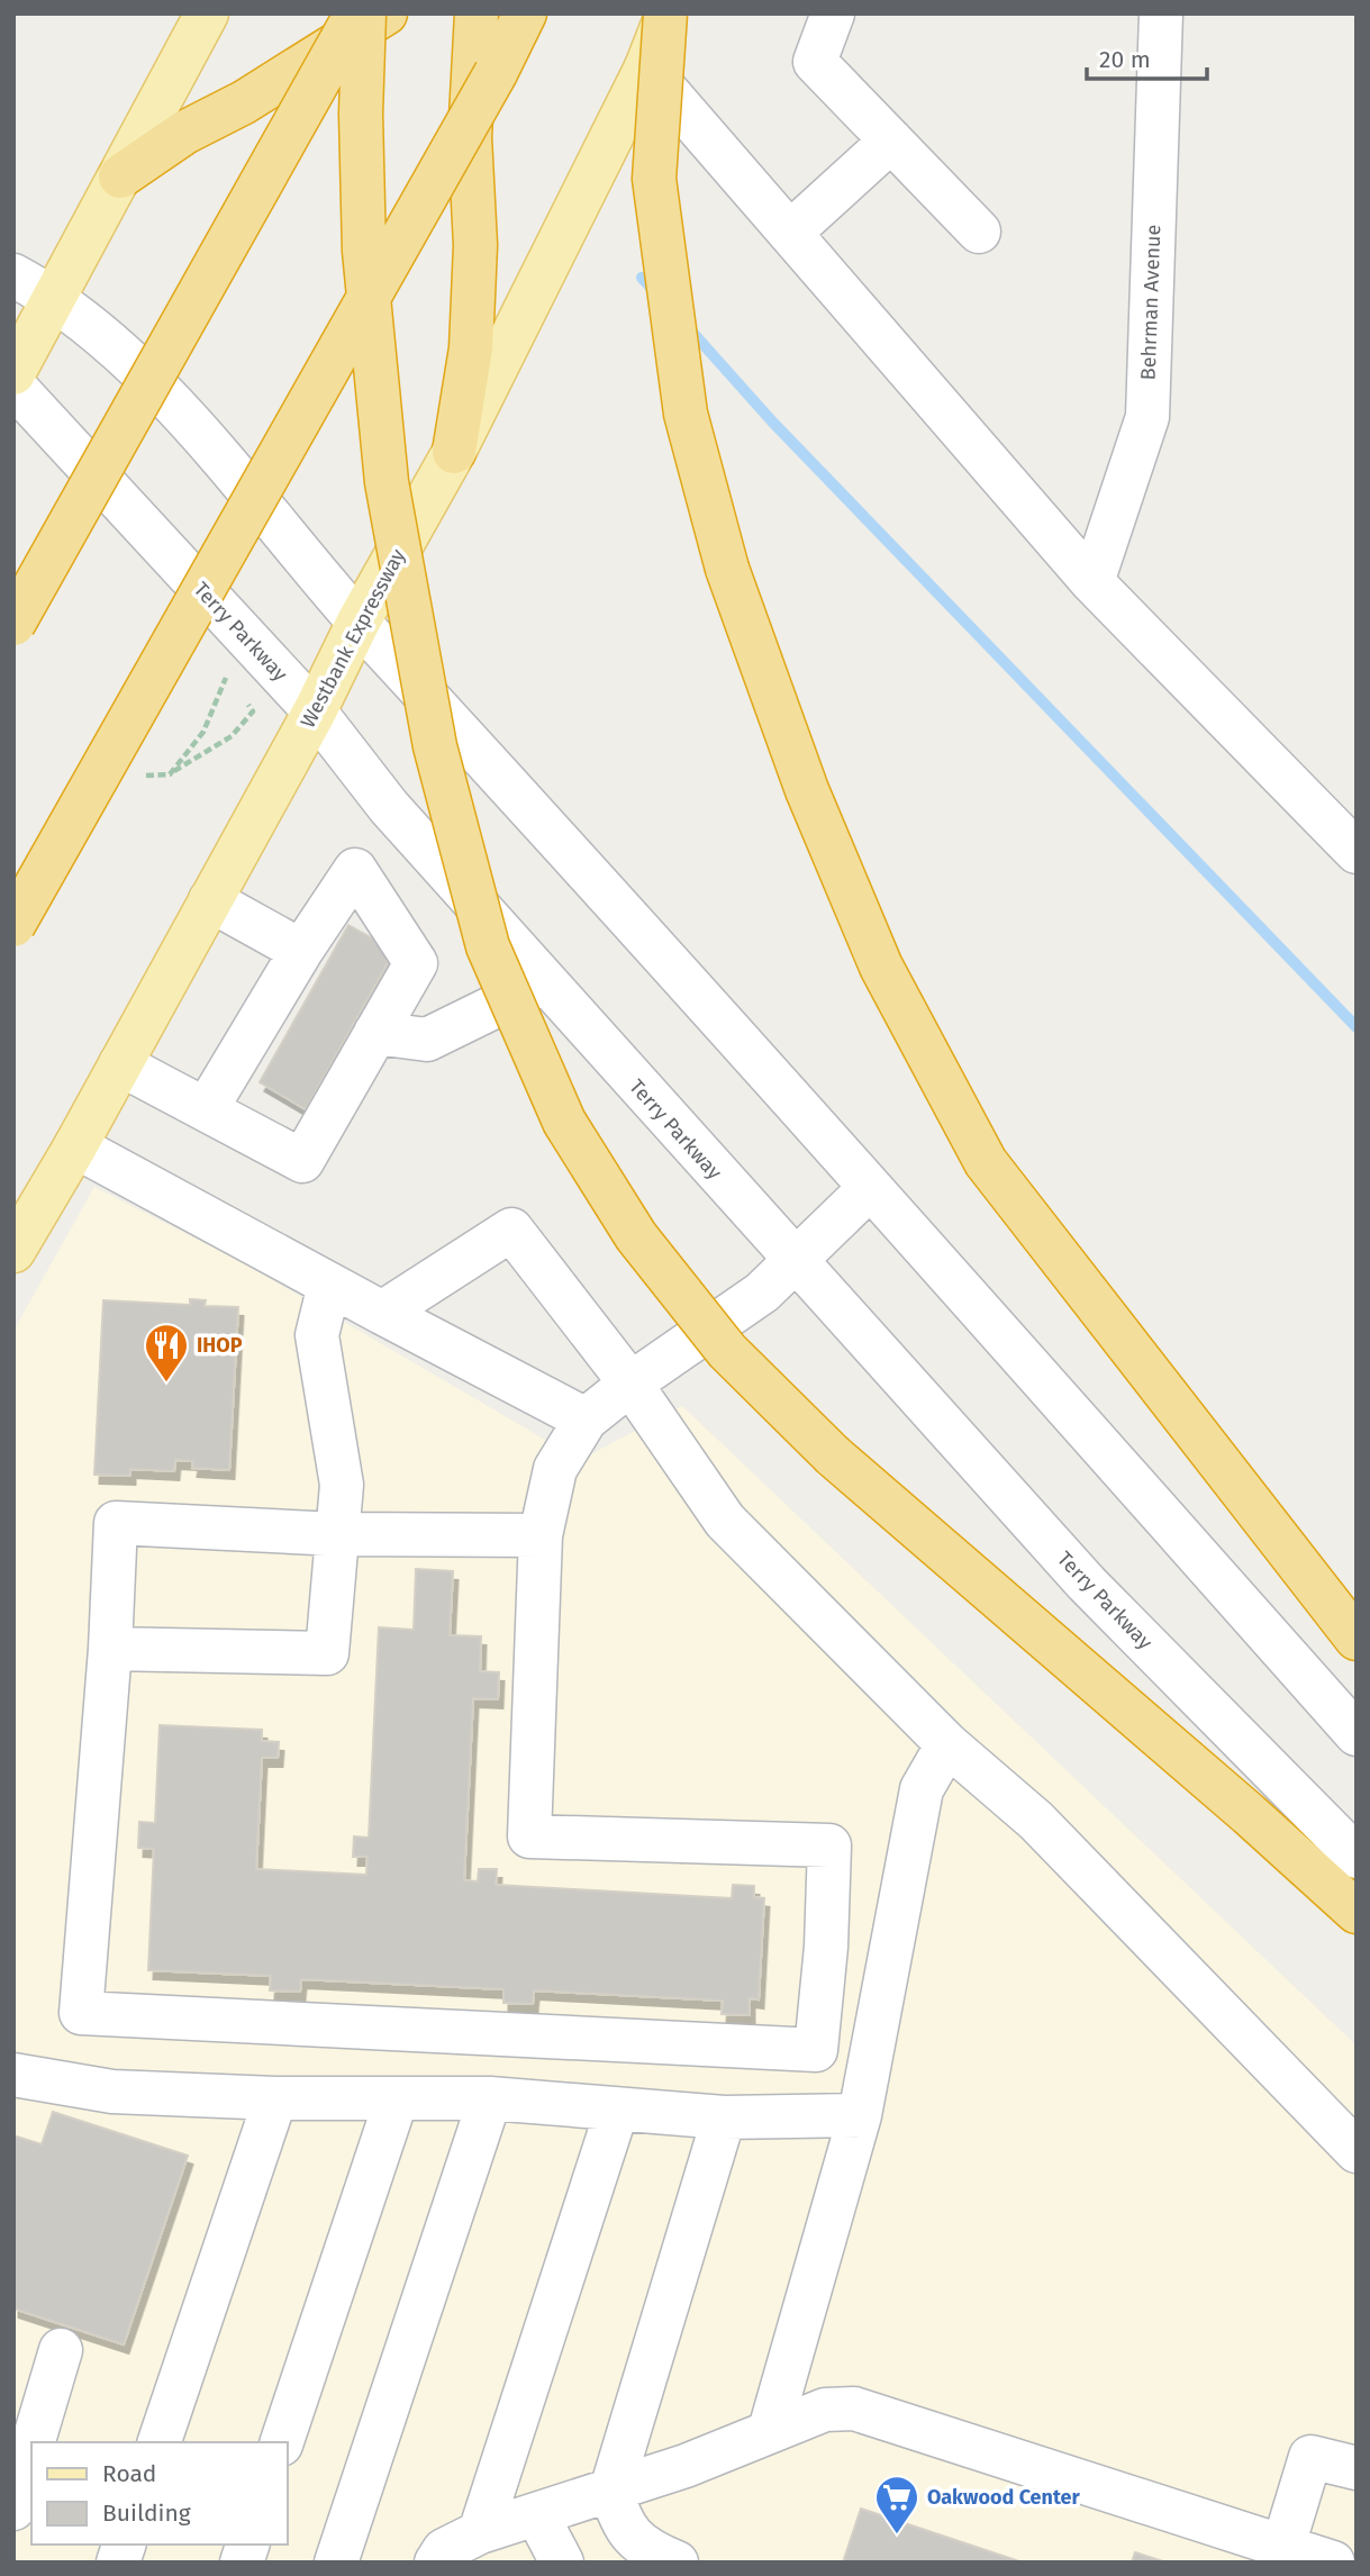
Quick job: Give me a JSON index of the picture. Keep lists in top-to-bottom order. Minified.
{"streets":{"main road":["Westbank Expressway"],"street":["Behrman Avenue","Terry Parkway"]},"crossings":[["Terry Parkway","Westbank Expressway"]],"places":{"restaurant":["IHOP"],"supermarket":["Oakwood Center"]},"legend":["Road","Building"],"scale_bar":"20 m"}
